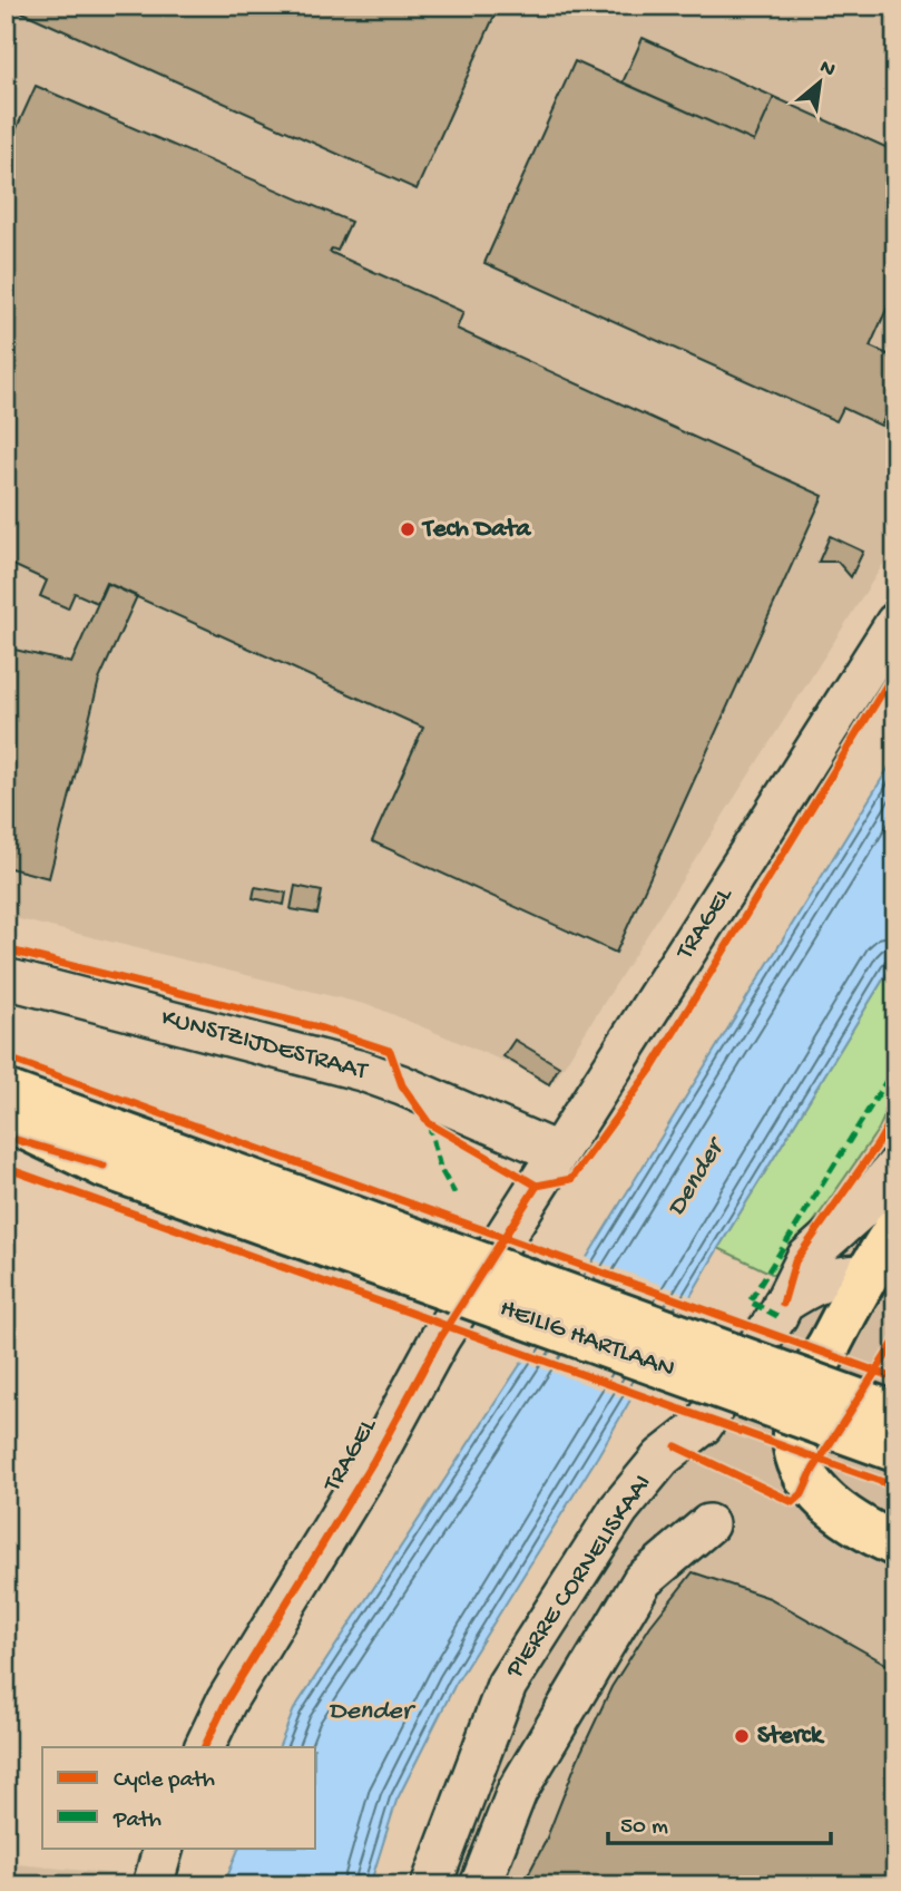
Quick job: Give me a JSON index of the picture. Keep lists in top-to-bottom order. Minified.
{"streets":{"main road":["HEILIG HARTLAAN"],"street":["TRAGEL","KUNSTZIJDESTRAAT","PIERRE CORNELISKAAI"]},"crossings":[["TRAGEL","KUNSTZIJDESTRAAT"]],"water":["Dender"],"places":["Tech Data","Sterck"],"legend":["Cycle path","Path"],"scale_bar":"50 m","north":"top right"}
